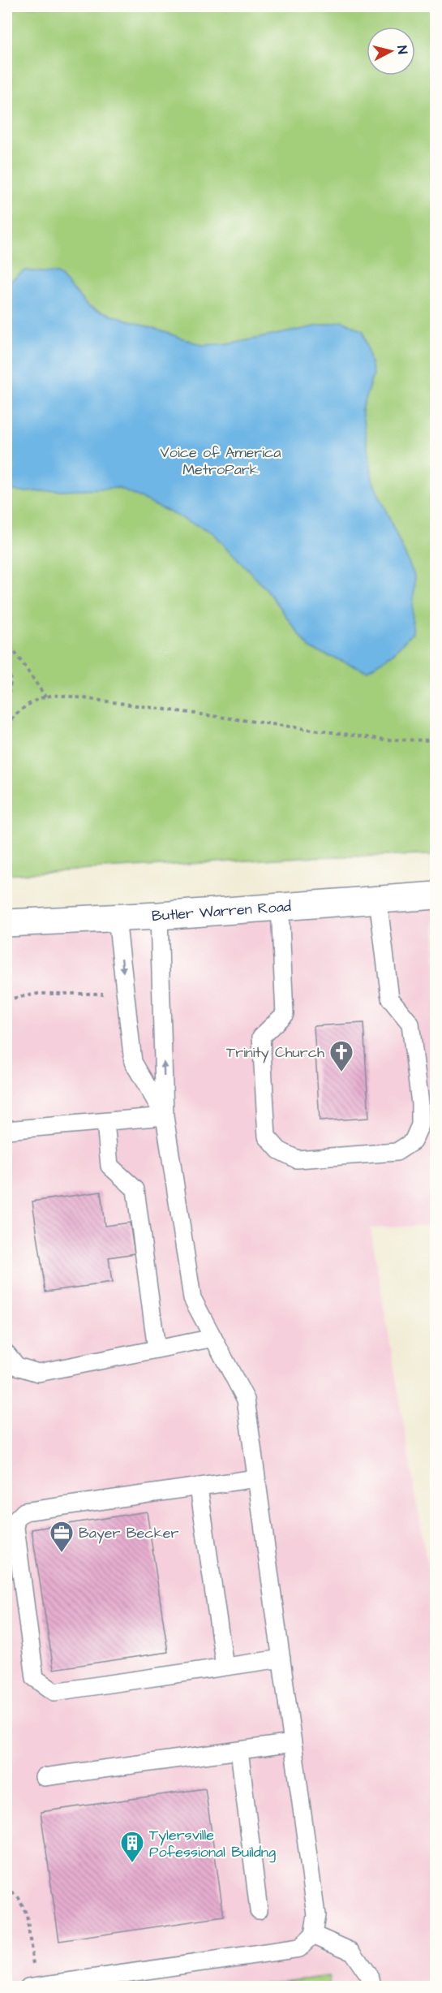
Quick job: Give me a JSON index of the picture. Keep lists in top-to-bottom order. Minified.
{"streets":{"main road":["Butler Warren Road"]},"parks":["Voice of America MetroPark"],"places":{"church":["Trinity Church"],"office":["Bayer Becker"],"building":["Tylersville Pofessional Buildng"]},"north":"right"}
